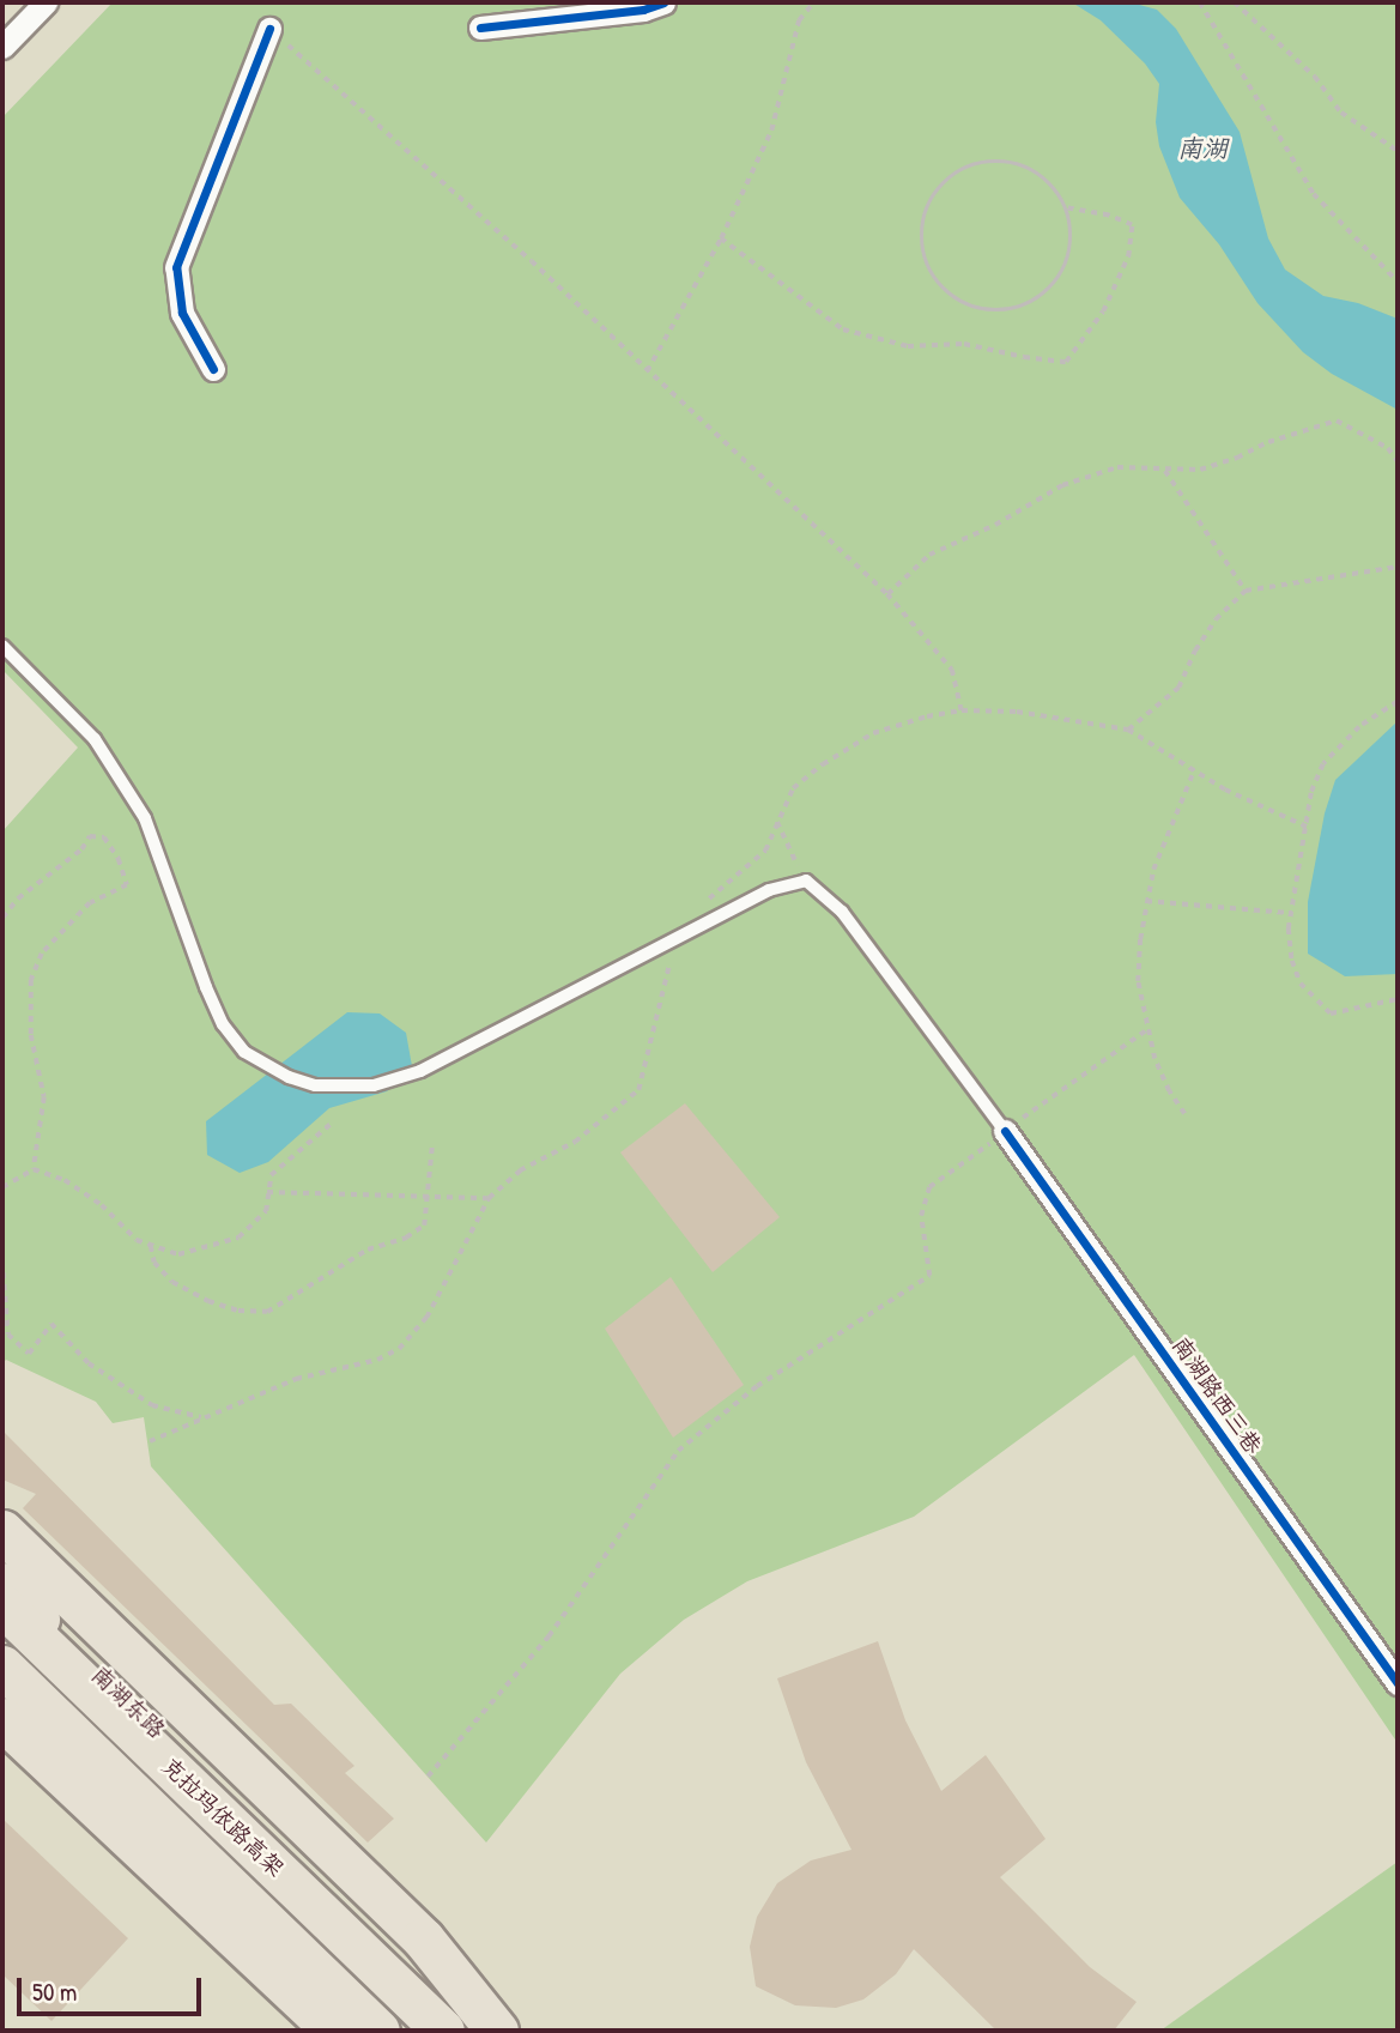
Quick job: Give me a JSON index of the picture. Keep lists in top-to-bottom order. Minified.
{"streets":{"highway":["克拉玛依路高架"],"main road":["南湖东路"],"street":["南湖路西三巷"]},"water":["南湖"],"scale_bar":"50 m"}
